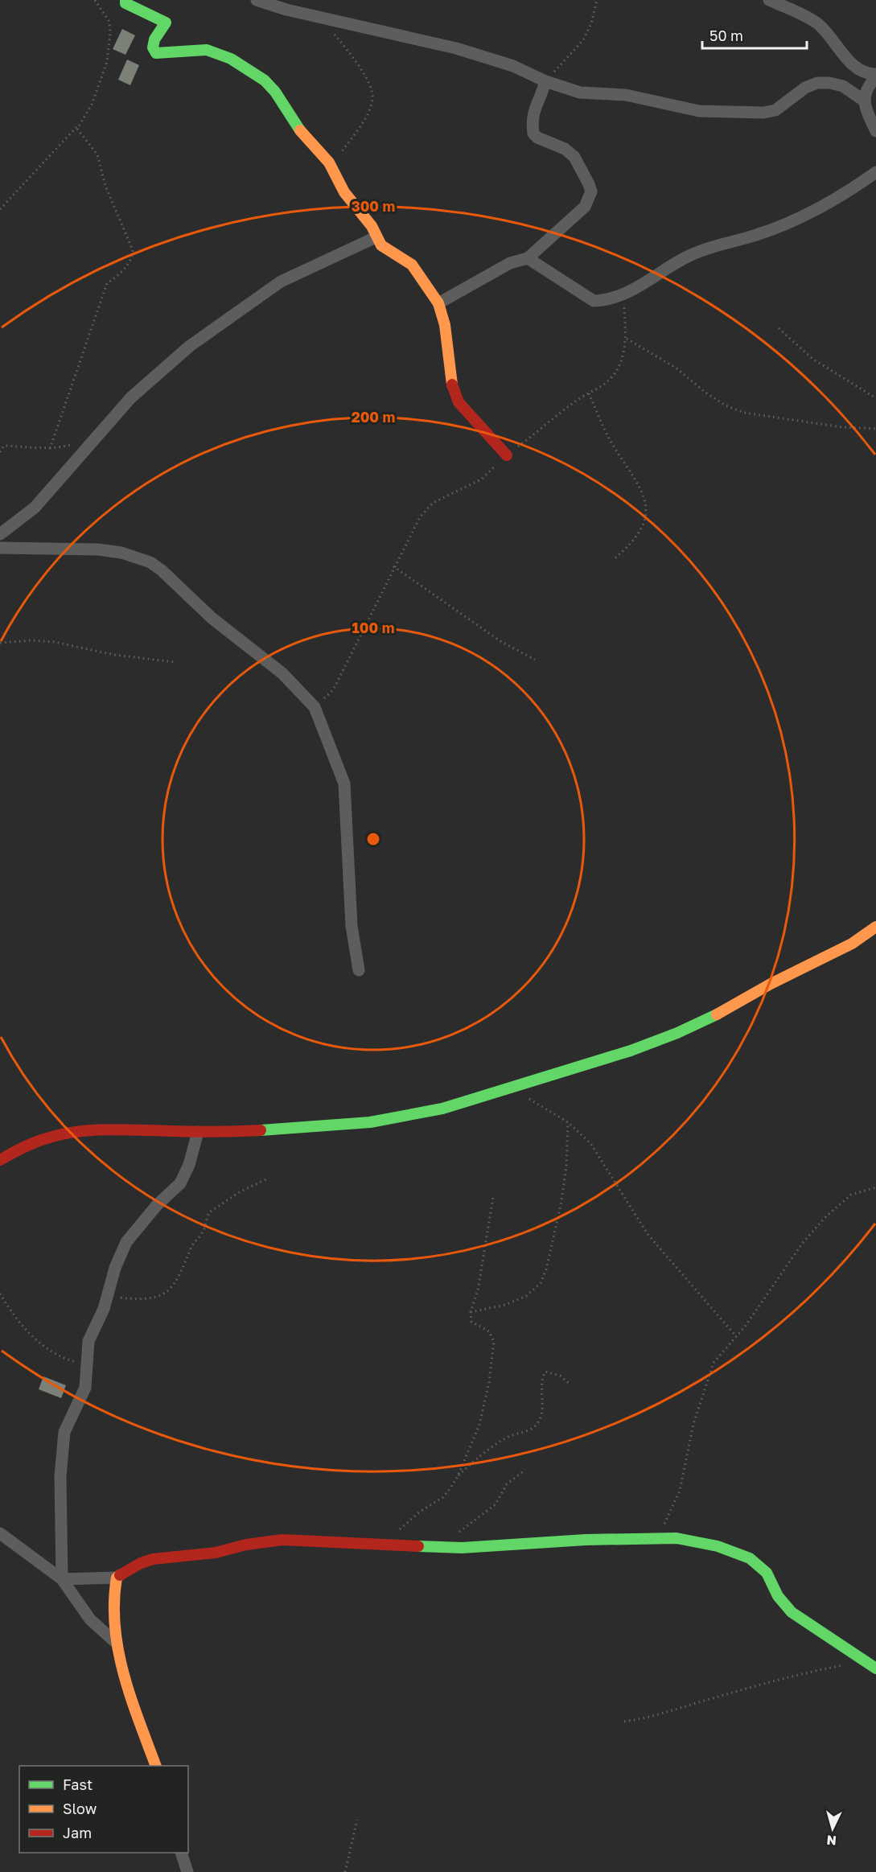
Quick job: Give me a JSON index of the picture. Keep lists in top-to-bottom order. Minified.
{"legend":["Fast","Slow","Jam"],"scale_bar":"50 m","north":"bottom","rings":["300 m","200 m","100 m"]}
